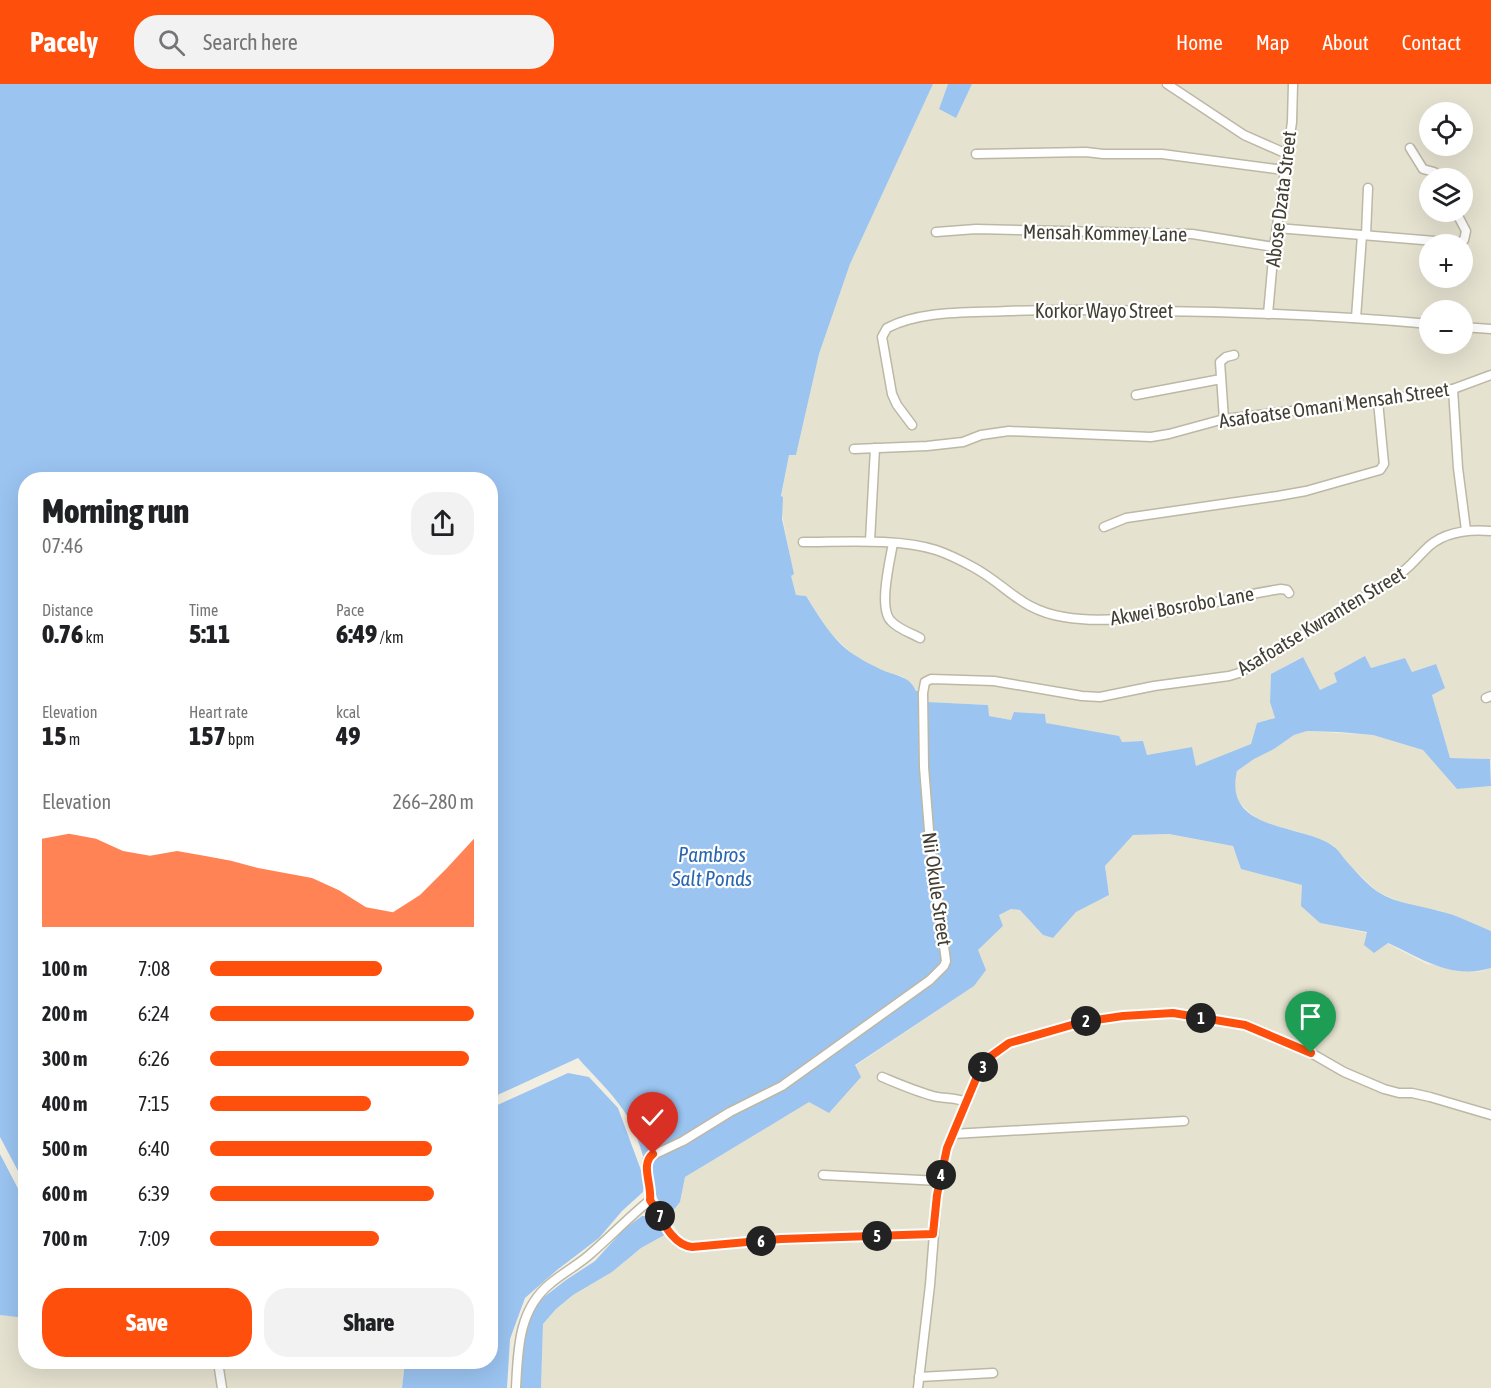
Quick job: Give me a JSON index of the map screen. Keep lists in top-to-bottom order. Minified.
{"streets":{"street":["Abose Dzata Street","Mensah Kommey Lane","Korkor Wayo Street","Asafoatse Omani Mensah Street","Akwei Bosrobo Lane","Asafoatse Kwranten Street","Nii Okule Street"]},"crossings":[["Abose Dzata Street","Mensah Kommey Lane"],["Abose Dzata Street","Korkor Wayo Street"],["Asafoatse Kwranten Street","Nii Okule Street"]],"water":["Pambros Salt Ponds"],"page":{"header":"Pacely","search":"Search here","nav":["Home","Map","About","Contact"],"map_buttons":["+","−"],"heading":["Morning run","07:46"],"stats":[["Distance","0.76 km"],["Time","5:11"],["Pace","6:49 /km"],["Elevation","15 m"],["Heart rate","157 bpm"],["kcal","49"]],"chart":["Elevation","266–280 m"],"list":[{"name":"100 m","note":"7:08"},{"name":"200 m","note":"6:24"},{"name":"300 m","note":"6:26"},{"name":"400 m","note":"7:15"},{"name":"500 m","note":"6:40"},{"name":"600 m","note":"6:39"},{"name":"700 m","note":"7:09"}],"pins":["1","2","3","4","7","5","6"],"buttons":["Save","Share"]}}
